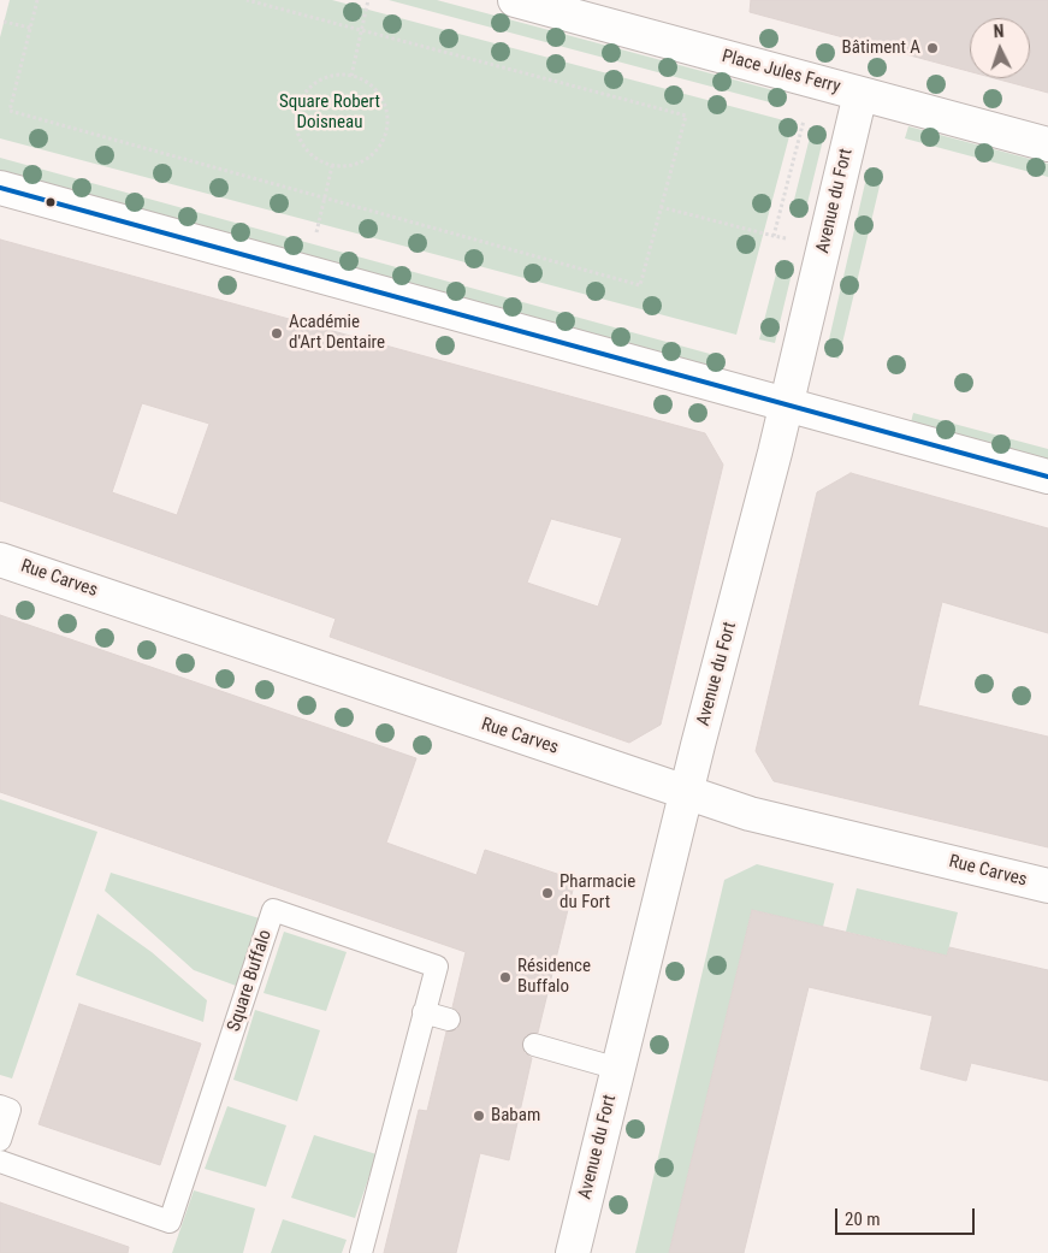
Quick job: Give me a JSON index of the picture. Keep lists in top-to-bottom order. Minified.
{"streets":{"street":["Place Jules Ferry","Avenue du Fort","Rue Carves"],"lane":["Square Buffalo"]},"crossings":[["Place Jules Ferry","Avenue du Fort"],["Avenue du Fort","Rue Carves"]],"parks":["Square Robert Doisneau"],"places":["Bâtiment A","Académie d'Art Dentaire","Pharmacie du Fort","Résidence Buffalo","Babam"],"scale_bar":"20 m","north":"top"}
